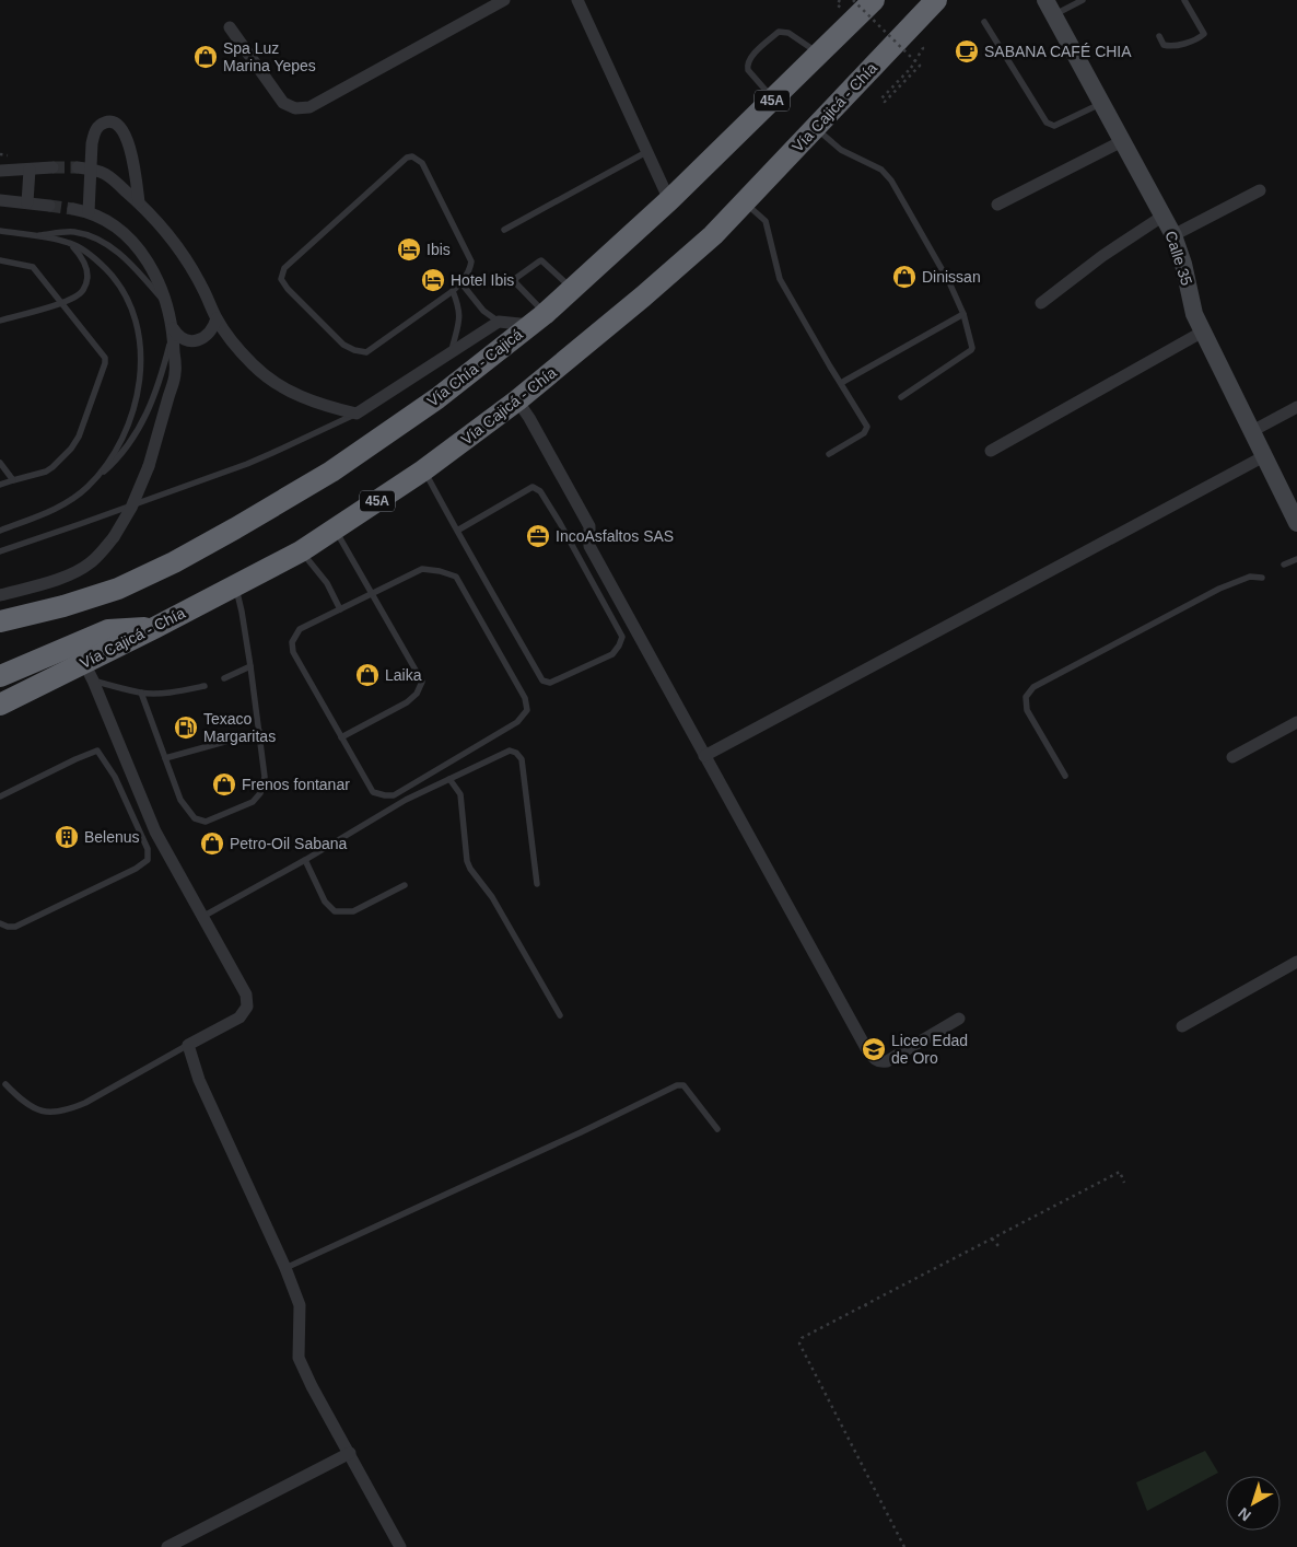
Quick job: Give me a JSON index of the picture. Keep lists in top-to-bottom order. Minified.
{"streets":{"highway":["45A","Vía Cajicá - Chía","Vía Chía - Cajicá"],"street":["Calle 35"]},"places":{"cafe":["SABANA CAFÉ CHIA"],"shop":["Spa Luz Marina Yepes","Dinissan","Laika","Frenos fontanar","Petro-Oil Sabana"],"hotel":["Ibis","Hotel Ibis"],"office":["IncoAsfaltos SAS"],"fuel station":["Texaco Margaritas"],"building":["Belenus"],"school or university":["Liceo Edad de Oro"]},"north":"bottom left"}
